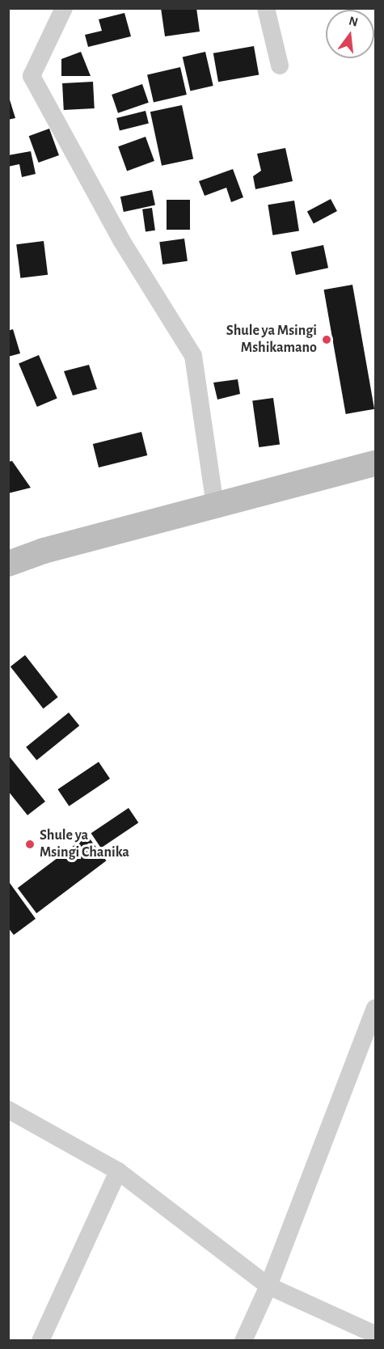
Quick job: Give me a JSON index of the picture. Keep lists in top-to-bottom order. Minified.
{"places":["Shule ya Msingi Mshikamano","Shule ya Msingi Chanika"],"north":"top"}
